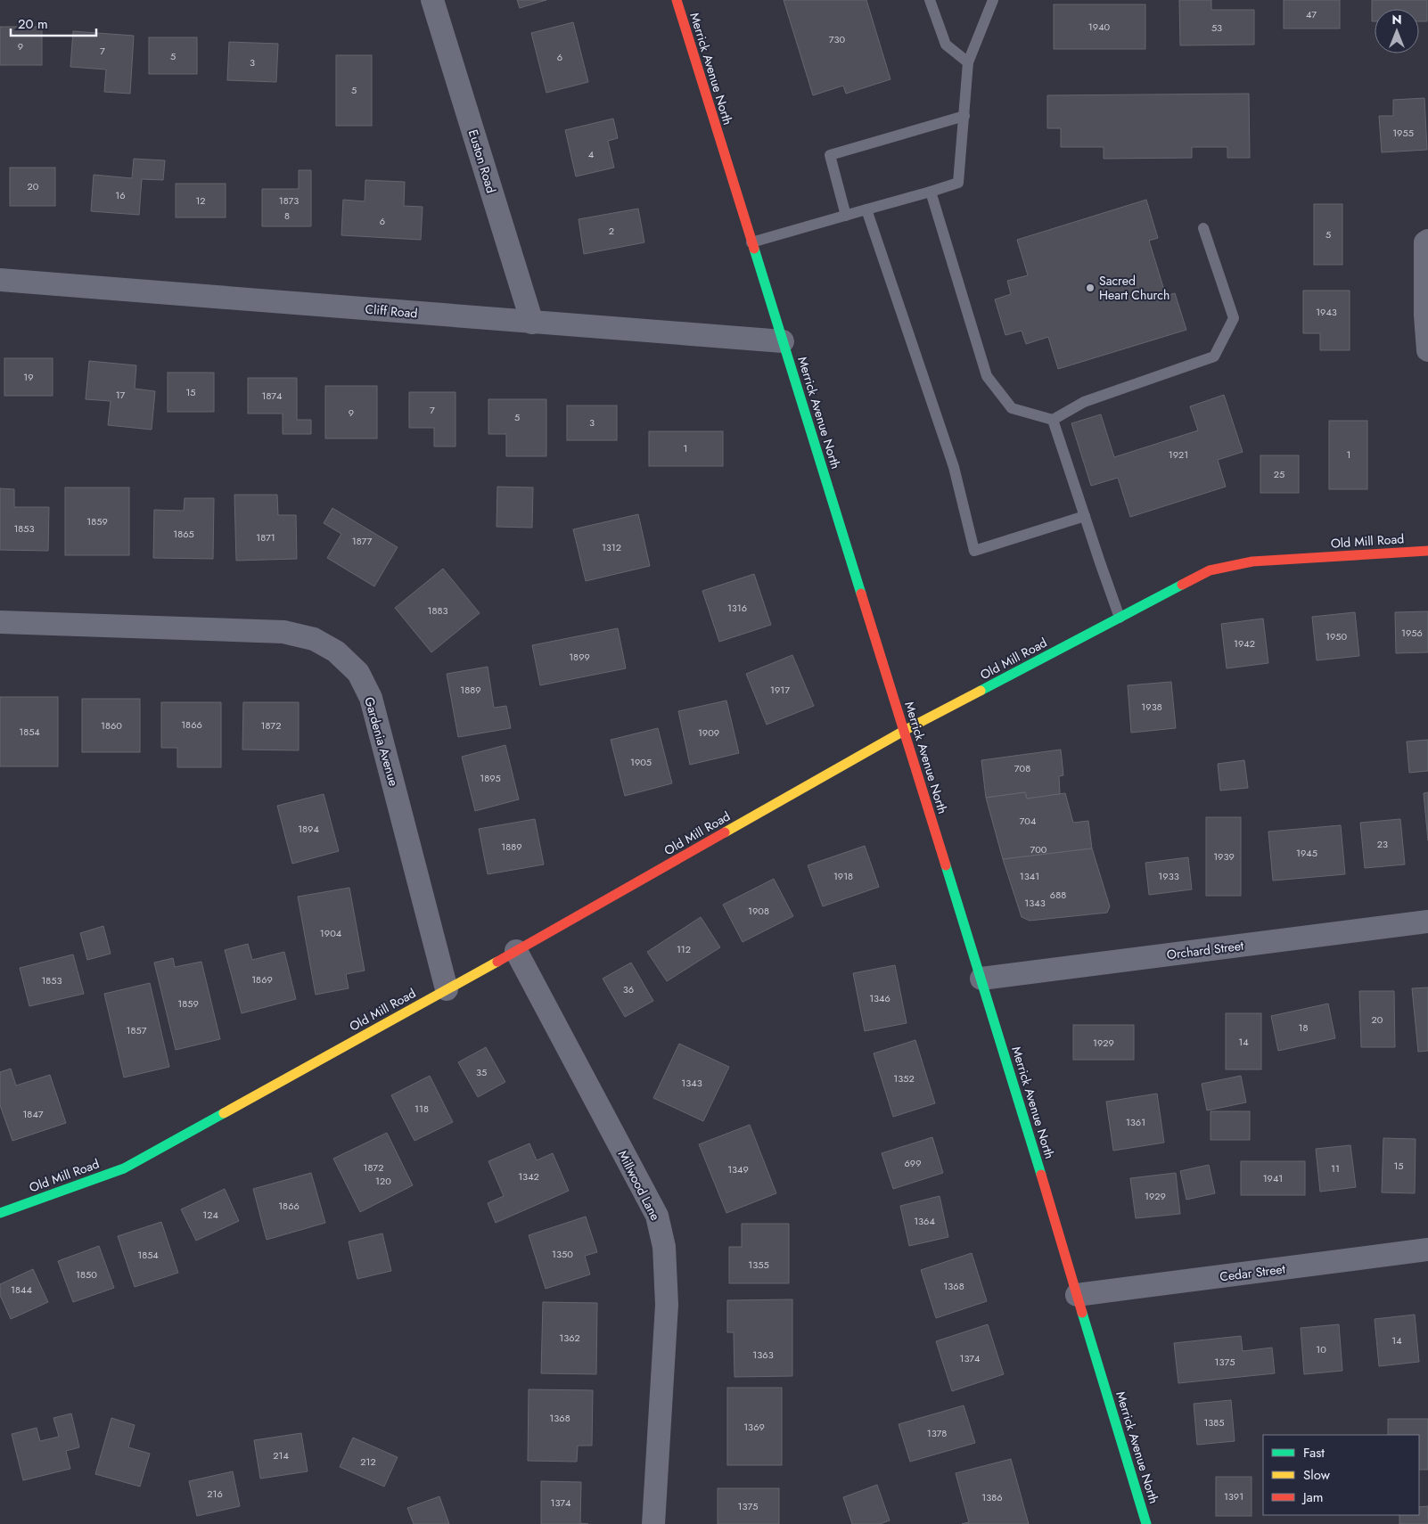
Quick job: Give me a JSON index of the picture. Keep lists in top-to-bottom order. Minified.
{"streets":{"main road":["Merrick Avenue North","Old Mill Road"],"street":["Euston Road","Cliff Road","Gardenia Avenue","Orchard Street","Millwood Lane","Cedar Street"]},"crossings":[["Merrick Avenue North","Cliff Road"],["Merrick Avenue North","Old Mill Road"],["Merrick Avenue North","Orchard Street"],["Merrick Avenue North","Cedar Street"],["Euston Road","Cliff Road"],["Old Mill Road","Gardenia Avenue"],["Old Mill Road","Millwood Lane"]],"places":["Sacred Heart Church"],"house_numbers":["47","1940","53","730","9","7","5","6","3","5","1955","4","20","16","12","1873","8","6","2","5","1943","19","15","17","1874","7","9","5","3","1","1921","1","25","1859","1853","1865","1871","1877","1312","1316","1883","1956","1950","1942","1899","1889","1917","1938","1866","1860","1872","1854","1909","1905","708","1895","704","1894","23","1889","700","1945","1939","1918","1341","1933","688","1343","1908","1904","112","1869","1853","36","1346","1859","20","18","1857","14","1929","35","1352","1343","118","1847","1361","699","15","1872","11","1349","1342","1941","120","1929","1866","124","1364","1350","1854","1355","1850","1368","1844","1362","14","10","1363","1374","1375","1368","1385","1369","1378","214","212","216","1391","1386","1374","1375"],"legend":["Fast","Slow","Jam"],"scale_bar":"20 m","north":"top"}
